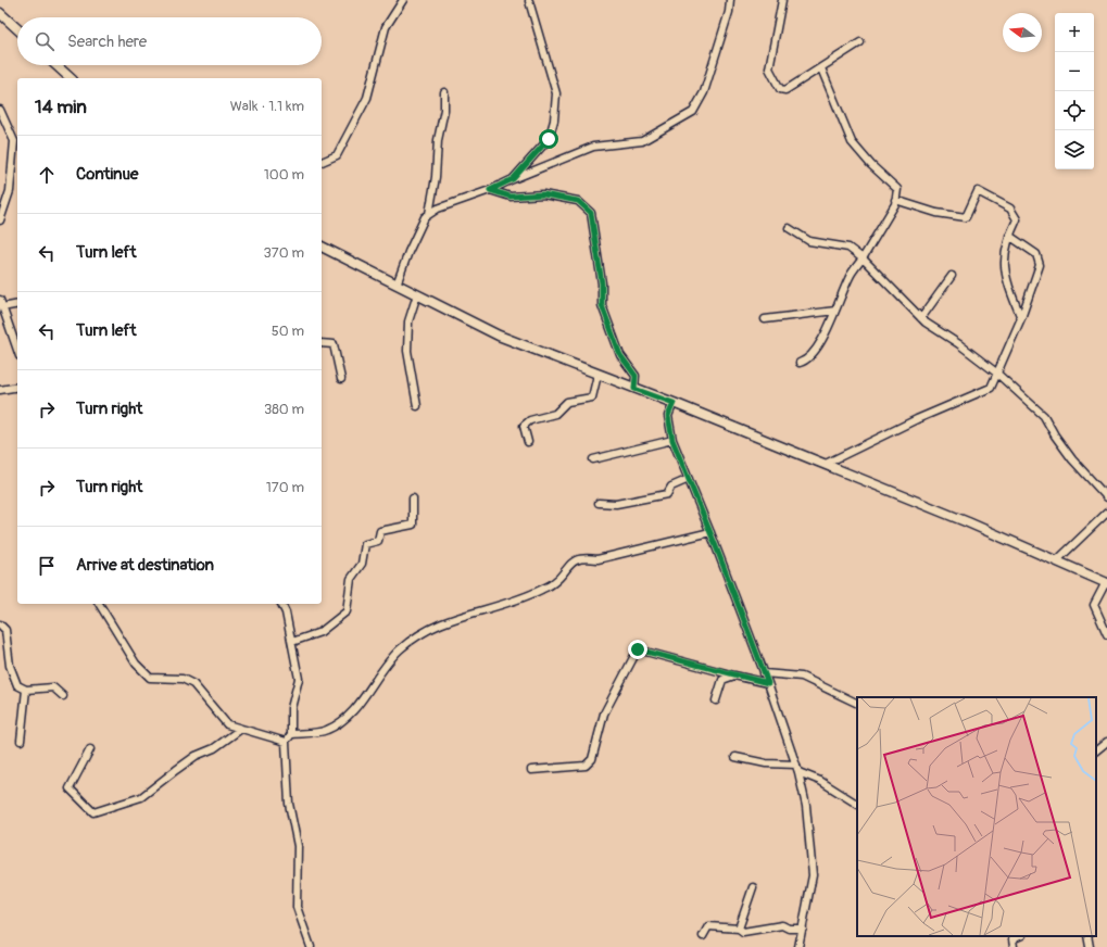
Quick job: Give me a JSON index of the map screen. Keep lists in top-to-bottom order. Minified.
{"north":"left","page":{"map_buttons":["+","−"],"search":"Search here","heading":["14 min","Walk · 1.1 km"],"list":[["Continue","100 m"],["Turn left","370 m"],["Turn left","50 m"],["Turn right","380 m"],["Turn right","170 m"],"Arrive at destination"]}}
